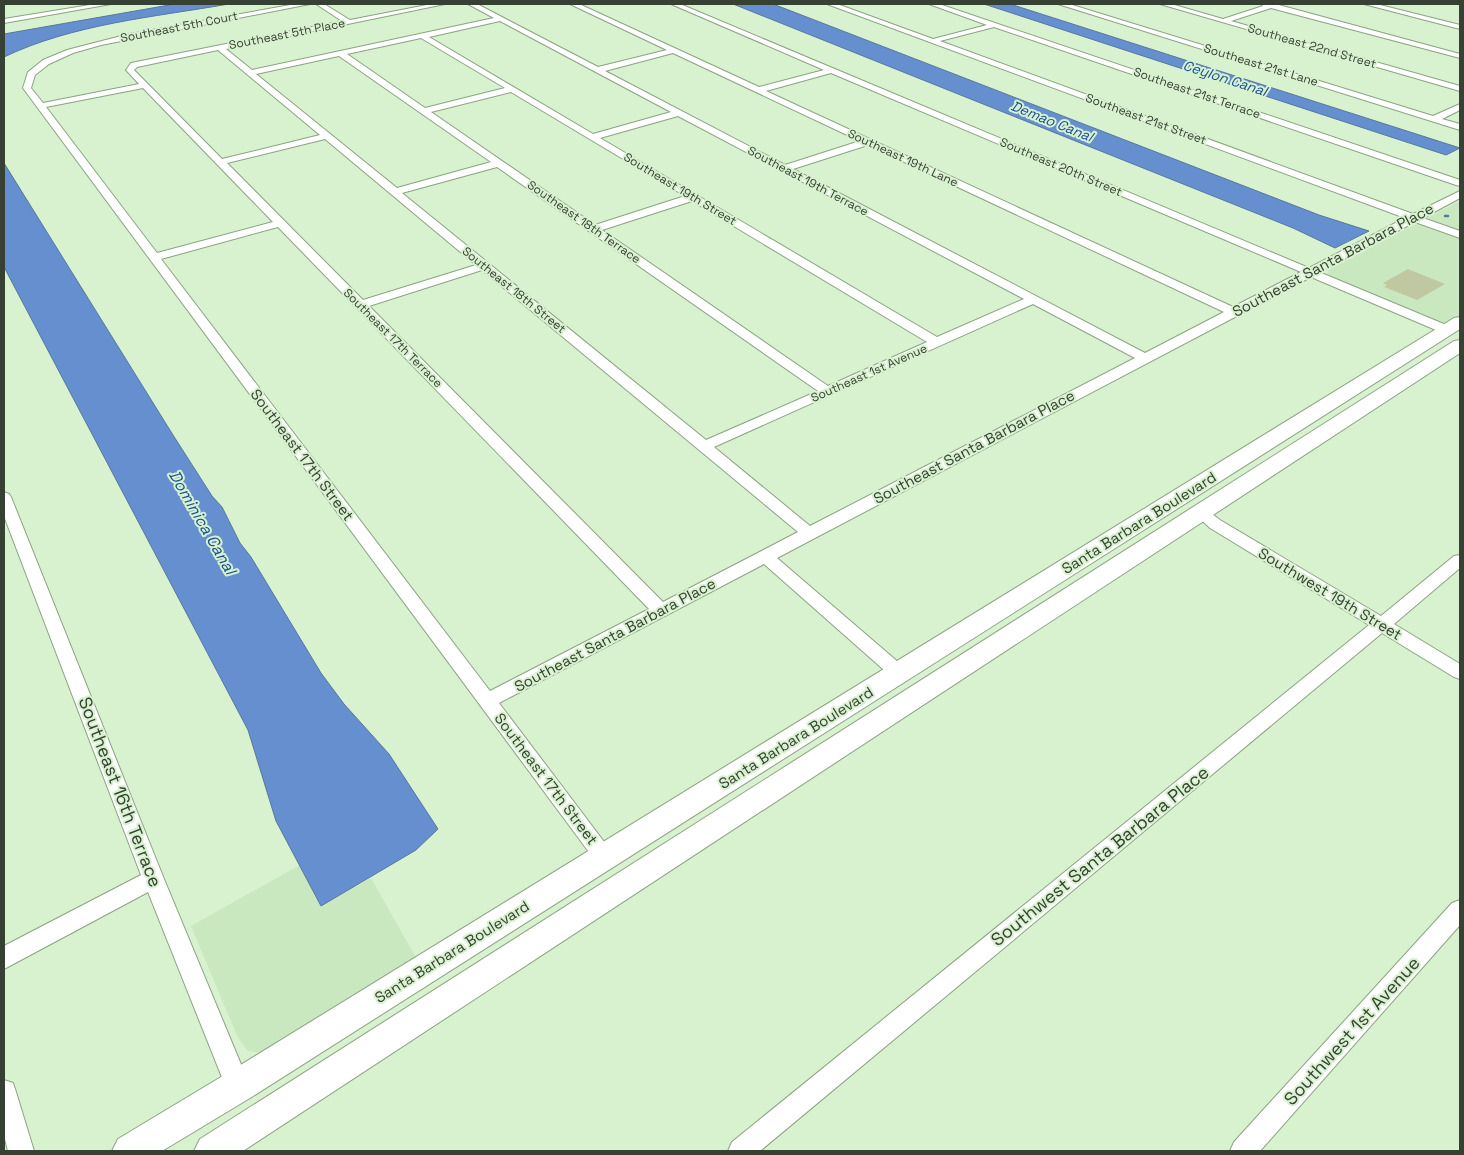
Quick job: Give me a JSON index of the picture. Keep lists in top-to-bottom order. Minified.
{"streets":{"main road":["Santa Barbara Boulevard"],"street":["Southeast 5th Court","Southeast 5th Place","Southeast 22nd Street","Southeast 21st Lane","Southeast 21st Terrace","Southeast 21st Street","Southeast 19th Lane","Southeast 20th Street","Southeast 19th Terrace","Southeast 19th Street","Southeast 18th Terrace","Southeast Santa Barbara Place","Southeast 18th Street","Southeast 17th Terrace","Southeast 1st Avenue","Southeast 17th Street","Southwest 19th Street","Southeast 16th Terrace","Southwest Santa Barbara Place","Southwest 1st Avenue"]},"crossings":[["Southeast 5th Court","Southeast 17th Street"],["Southeast 5th Place","Southeast 18th Street"],["Southeast 5th Place","Southeast 17th Terrace"],["Southeast 21st Street","Southeast Santa Barbara Place"],["Southeast 19th Lane","Southeast Santa Barbara Place"],["Southeast 20th Street","Southeast Santa Barbara Place"],["Southeast 20th Street","Santa Barbara Boulevard"],["Southeast 19th Terrace","Southeast Santa Barbara Place"],["Southeast 19th Terrace","Southeast 1st Avenue"],["Southeast 19th Street","Southeast 1st Avenue"],["Southeast 18th Terrace","Southeast 1st Avenue"],["Southeast Santa Barbara Place","Southeast 18th Street"],["Southeast Santa Barbara Place","Southeast 17th Terrace"],["Southeast Santa Barbara Place","Southeast 17th Street"],["Southeast 18th Street","Southeast 1st Avenue"],["Southeast 17th Street","Santa Barbara Boulevard"],["Santa Barbara Boulevard","Southwest 19th Street"],["Santa Barbara Boulevard","Southeast 16th Terrace"],["Southwest 19th Street","Southwest Santa Barbara Place"]],"water":["Ceylon Canal","Demao Canal","Dominica Canal"]}
